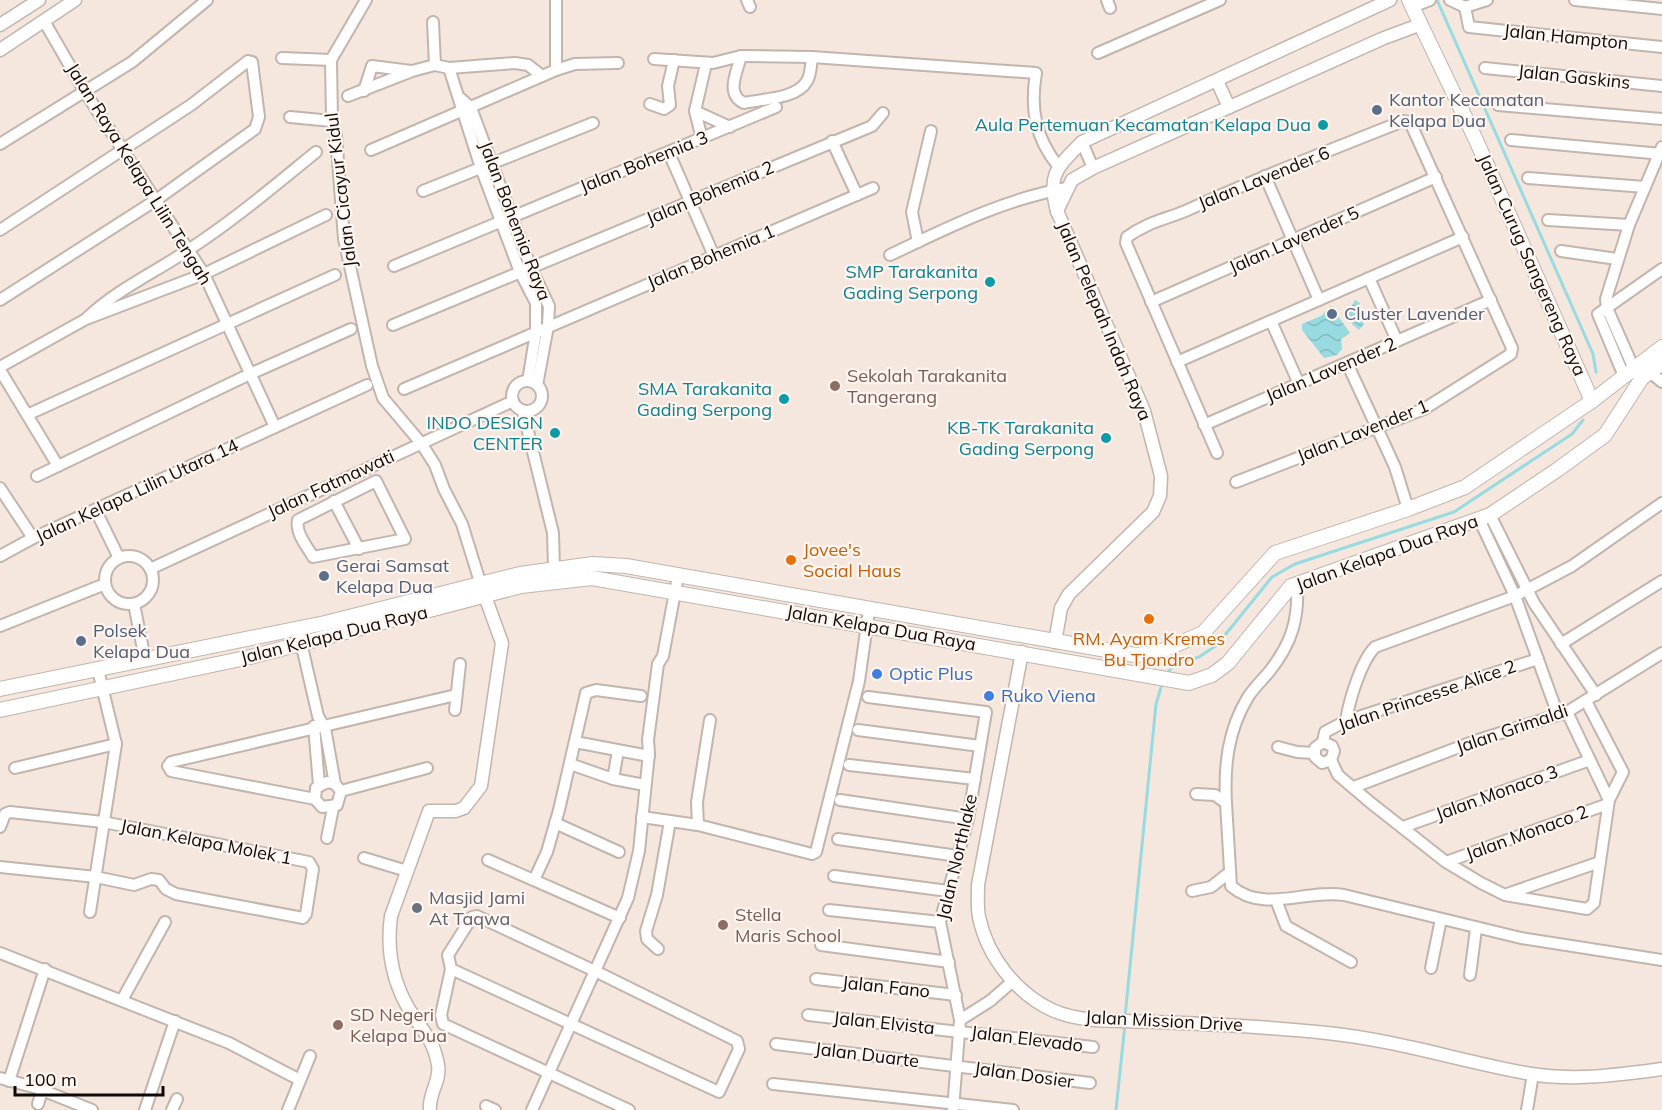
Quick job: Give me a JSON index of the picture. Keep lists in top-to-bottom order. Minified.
{"streets":{"main road":["Jalan Curug Sangereng Raya","Jalan Kelapa Dua Raya"],"street":["Jalan Hampton","Jalan Gaskins","Jalan Bohemia 3","Jalan Raya Kelapa Lilin Tengah","Jalan Lavender 6","Jalan Cicayur Kidul","Jalan Bohemia 2","Jalan Bohemia Raya","Jalan Lavender 5","Jalan Bohemia 1","Jalan Pelepah Indah Raya","Jalan Lavender 2","Jalan Lavender 1","Jalan Fatmawati","Jalan Kelapa Lilin Utara 14","Jalan Princesse Alice 2","Jalan Grimaldi","Jalan Monaco 3","Jalan Monaco 2","Jalan Kelapa Molek 1","Jalan Northlake","Jalan Fano","Jalan Mission Drive","Jalan Elvista","Jalan Elevado","Jalan Duarte","Jalan Dosier"]},"crossings":[["Jalan Bohemia 3","Jalan Bohemia Raya"],["Jalan Raya Kelapa Lilin Tengah","Jalan Kelapa Lilin Utara 14"],["Jalan Lavender 6","Jalan Lavender 5"],["Jalan Cicayur Kidul","Jalan Fatmawati"],["Jalan Cicayur Kidul","Jalan Kelapa Dua Raya"],["Jalan Bohemia 2","Jalan Bohemia Raya"],["Jalan Bohemia Raya","Jalan Bohemia 1"],["Jalan Bohemia Raya","Jalan Fatmawati"],["Jalan Curug Sangereng Raya","Jalan Pelepah Indah Raya"],["Jalan Curug Sangereng Raya","Jalan Kelapa Dua Raya"],["Jalan Pelepah Indah Raya","Jalan Kelapa Dua Raya"],["Jalan Lavender 2","Jalan Lavender 1"],["Jalan Kelapa Dua Raya","Jalan Mission Drive"],["Jalan Northlake","Jalan Fano"],["Jalan Northlake","Jalan Elvista"],["Jalan Northlake","Jalan Elevado"],["Jalan Northlake","Jalan Duarte"],["Jalan Northlake","Jalan Dosier"],["Jalan Elvista","Jalan Elevado"],["Jalan Duarte","Jalan Dosier"]],"places":["Kantor Kecamatan Kelapa Dua","Aula Pertemuan Kecamatan Kelapa Dua","SMP Tarakanita Gading Serpong","Cluster Lavender","Sekolah Tarakanita Tangerang","SMA Tarakanita Gading Serpong","INDO DESIGN CENTER","KB-TK Tarakanita Gading Serpong","Jovee's Social Haus","Gerai Samsat Kelapa Dua","RM. Ayam Kremes Bu Tjondro","Polsek Kelapa Dua","Optic Plus","Ruko Viena","Masjid Jami At Taqwa","Stella Maris School","SD Negeri Kelapa Dua"],"scale_bar":"100 m"}
